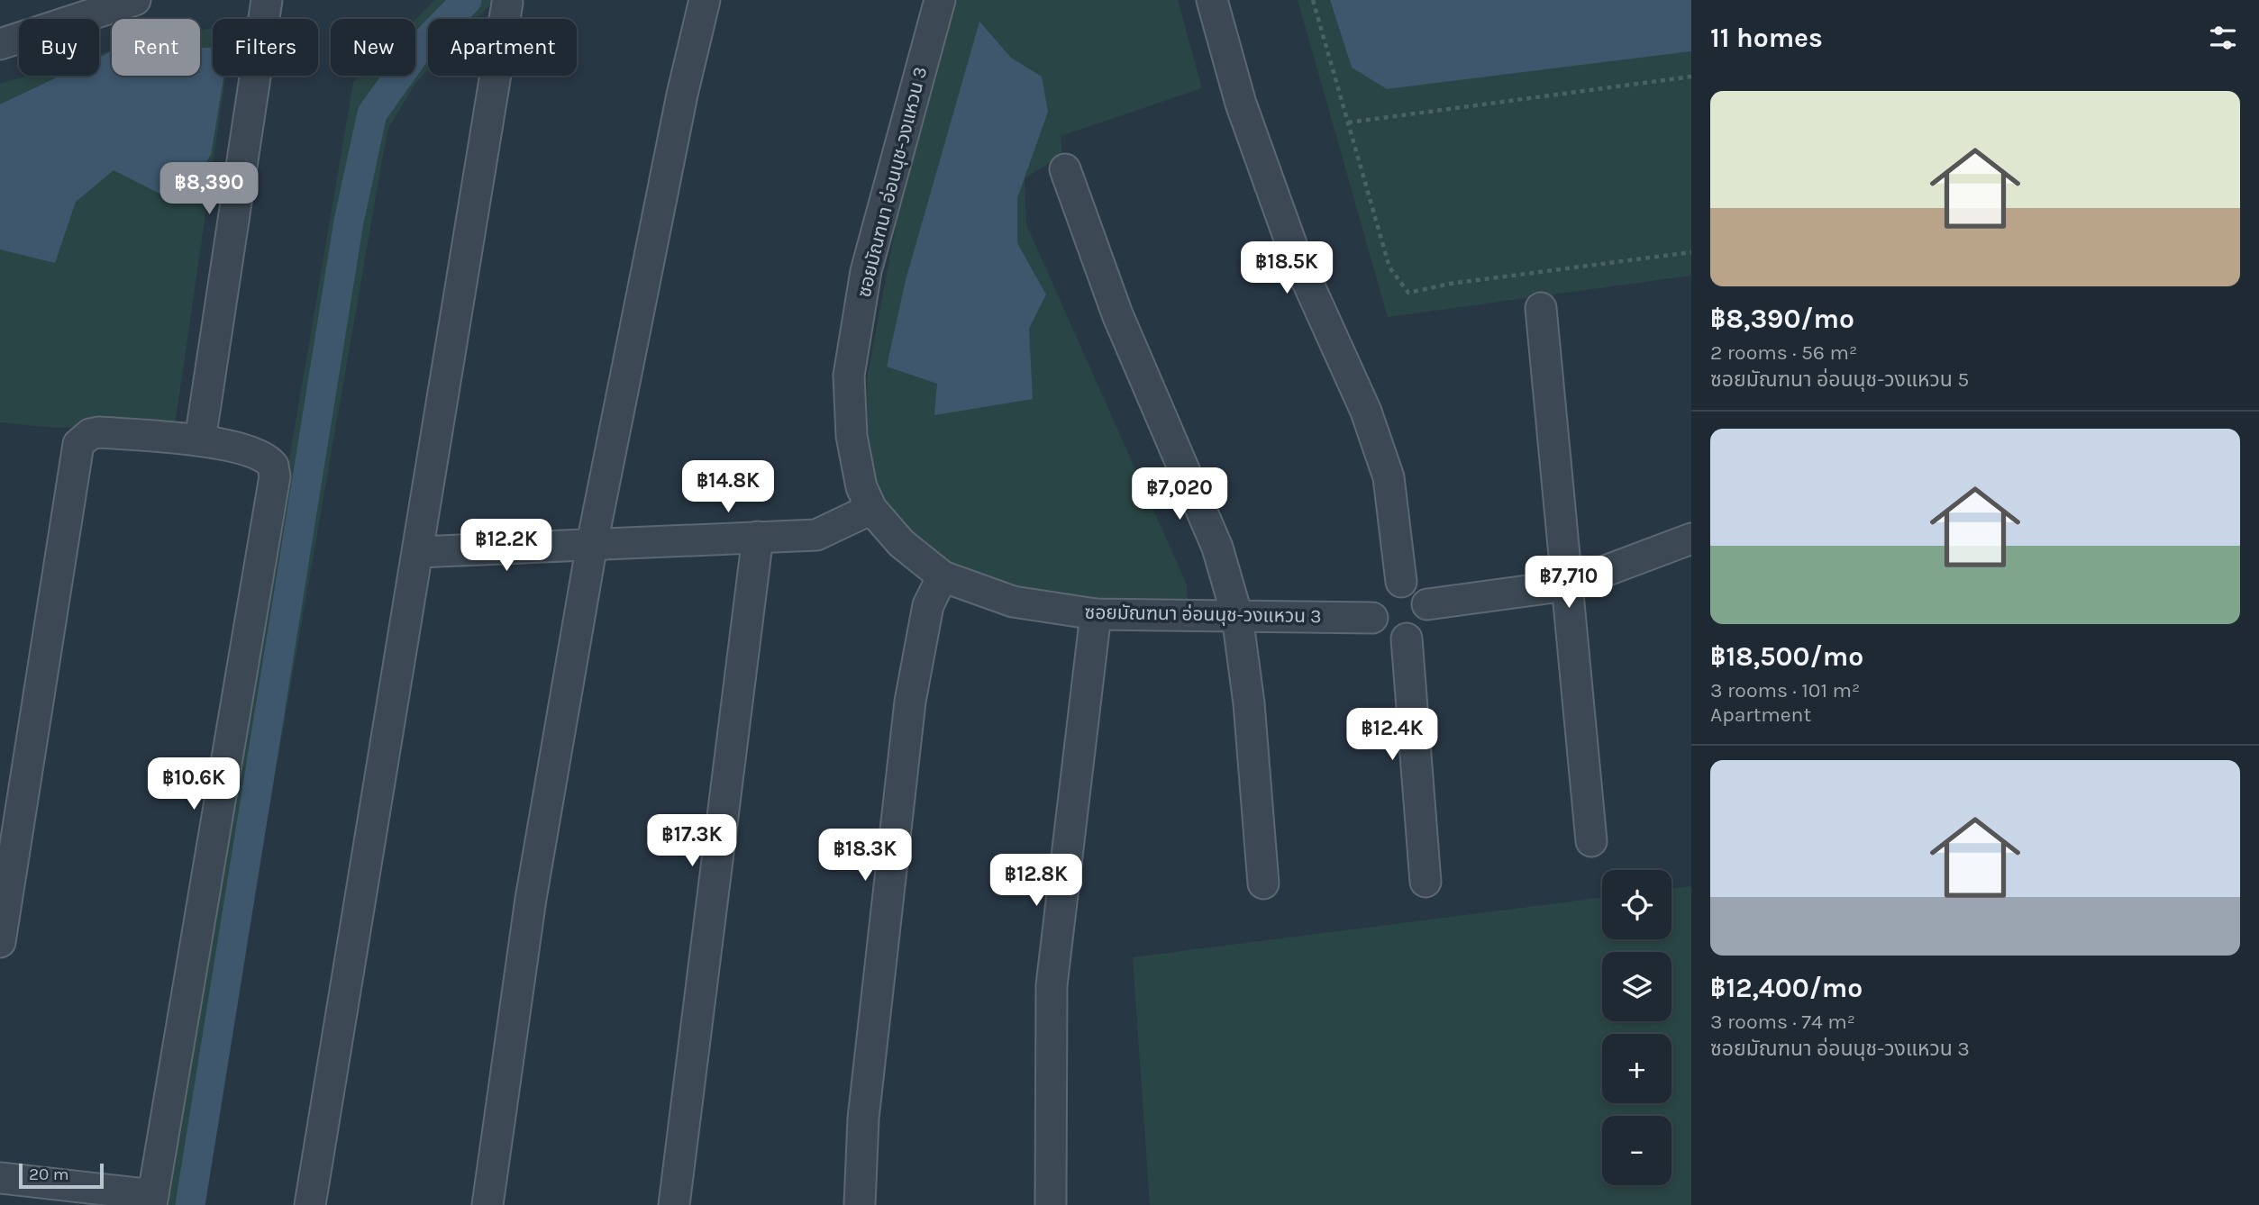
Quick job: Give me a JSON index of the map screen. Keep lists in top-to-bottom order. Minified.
{"streets":{"street":["ซอยมัณฑนา อ่อนนุช-วงแหวน 3"]},"scale_bar":"20 m","page":{"heading":"11 homes","chip":["Buy","Rent","Filters","New","Apartment"],"list":[{"name":"฿8,390/mo","note":"2 rooms · 56 m² · ซอยมัณฑนา อ่อนนุช-วงแหวน 5"},{"name":"฿18,500/mo","note":"3 rooms · 101 m² · Apartment"},{"name":"฿12,400/mo","note":"3 rooms · 74 m² · ซอยมัณฑนา อ่อนนุช-วงแหวน 3"}],"price":["฿8,390","฿18.5K","฿14.8K","฿7,020","฿12.2K","฿7,710","฿12.4K","฿10.6K","฿17.3K","฿18.3K","฿12.8K"],"map_buttons":["+","−"],"scale":"20 m"}}
